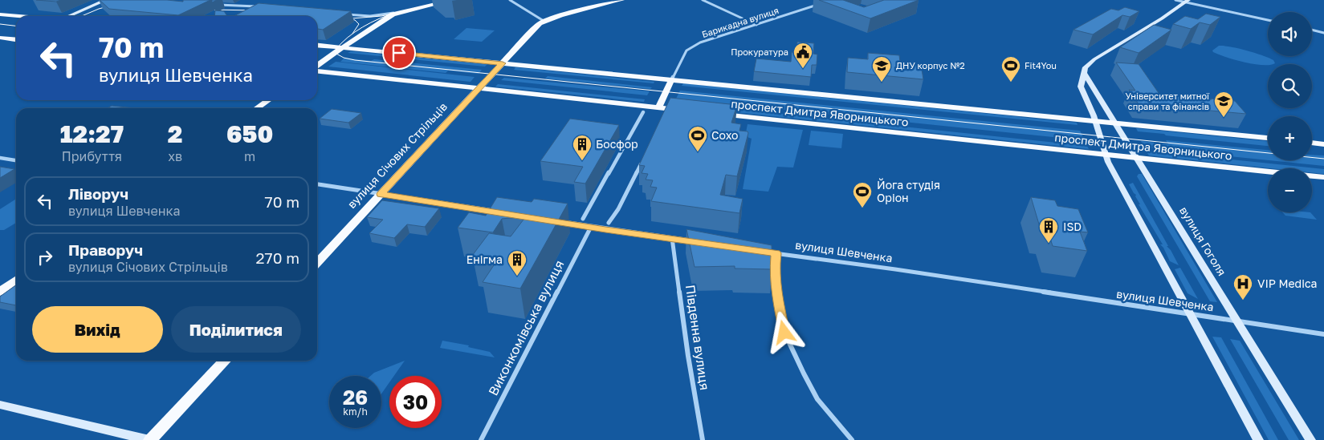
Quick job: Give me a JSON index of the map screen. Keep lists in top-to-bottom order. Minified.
{"streets":{"main road":["проспект Дмитра Яворницького","вулиця Січових Стрільців"],"street":["Барикадна вулиця","вулиця Гоголя","вулиця Шевченка","Виконкомівська вулиця","Південна вулиця"]},"crossings":[["Барикадна вулиця","проспект Дмитра Яворницького"],["проспект Дмитра Яворницького","вулиця Січових Стрільців"],["проспект Дмитра Яворницького","вулиця Гоголя"],["вулиця Гоголя","вулиця Шевченка"]],"places":{"public building":["Прокуратура"],"school or university":["ДНУ корпус №2","Університет митної справи та фінансів"],"sports":["Fit4You","Сохо","Йога студія Оріон"],"building":["Босфор","ISD","Енігма"],"hospital":["VIP Medica"]},"page":{"map_buttons":["+","−"],"turn":["70 m","вулиця Шевченка"],"eta":["12:27","Прибуття","2","хв","650","m"],"list":[{"name":"Ліворуч","note":"вулиця Шевченка","value":"70 m"},{"name":"Праворуч","note":"вулиця Січових Стрільців","value":"270 m"}],"buttons":["Вихід","Поділитися"],"speed":"26 km/h","limit":"30"}}
